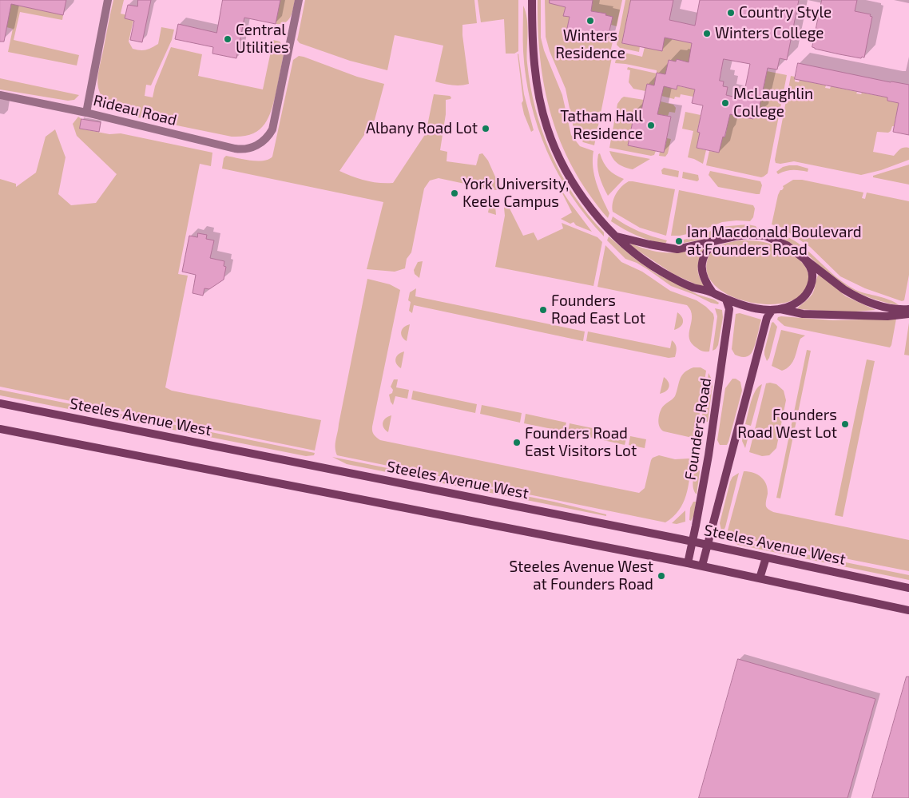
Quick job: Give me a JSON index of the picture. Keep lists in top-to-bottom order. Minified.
{"streets":{"main road":["Steeles Avenue West","Founders Road"],"street":["Rideau Road"]},"crossings":[["Steeles Avenue West","Founders Road"]],"places":["Country Style","Winters Residence","Winters College","Central Utilities","McLaughlin College","Tatham Hall Residence","Albany Road Lot","York University, Keele Campus","Ian Macdonald Boulevard at Founders Road","Founders Road East Lot","Founders Road West Lot","Founders Road East Visitors Lot","Steeles Avenue West at Founders Road"]}
